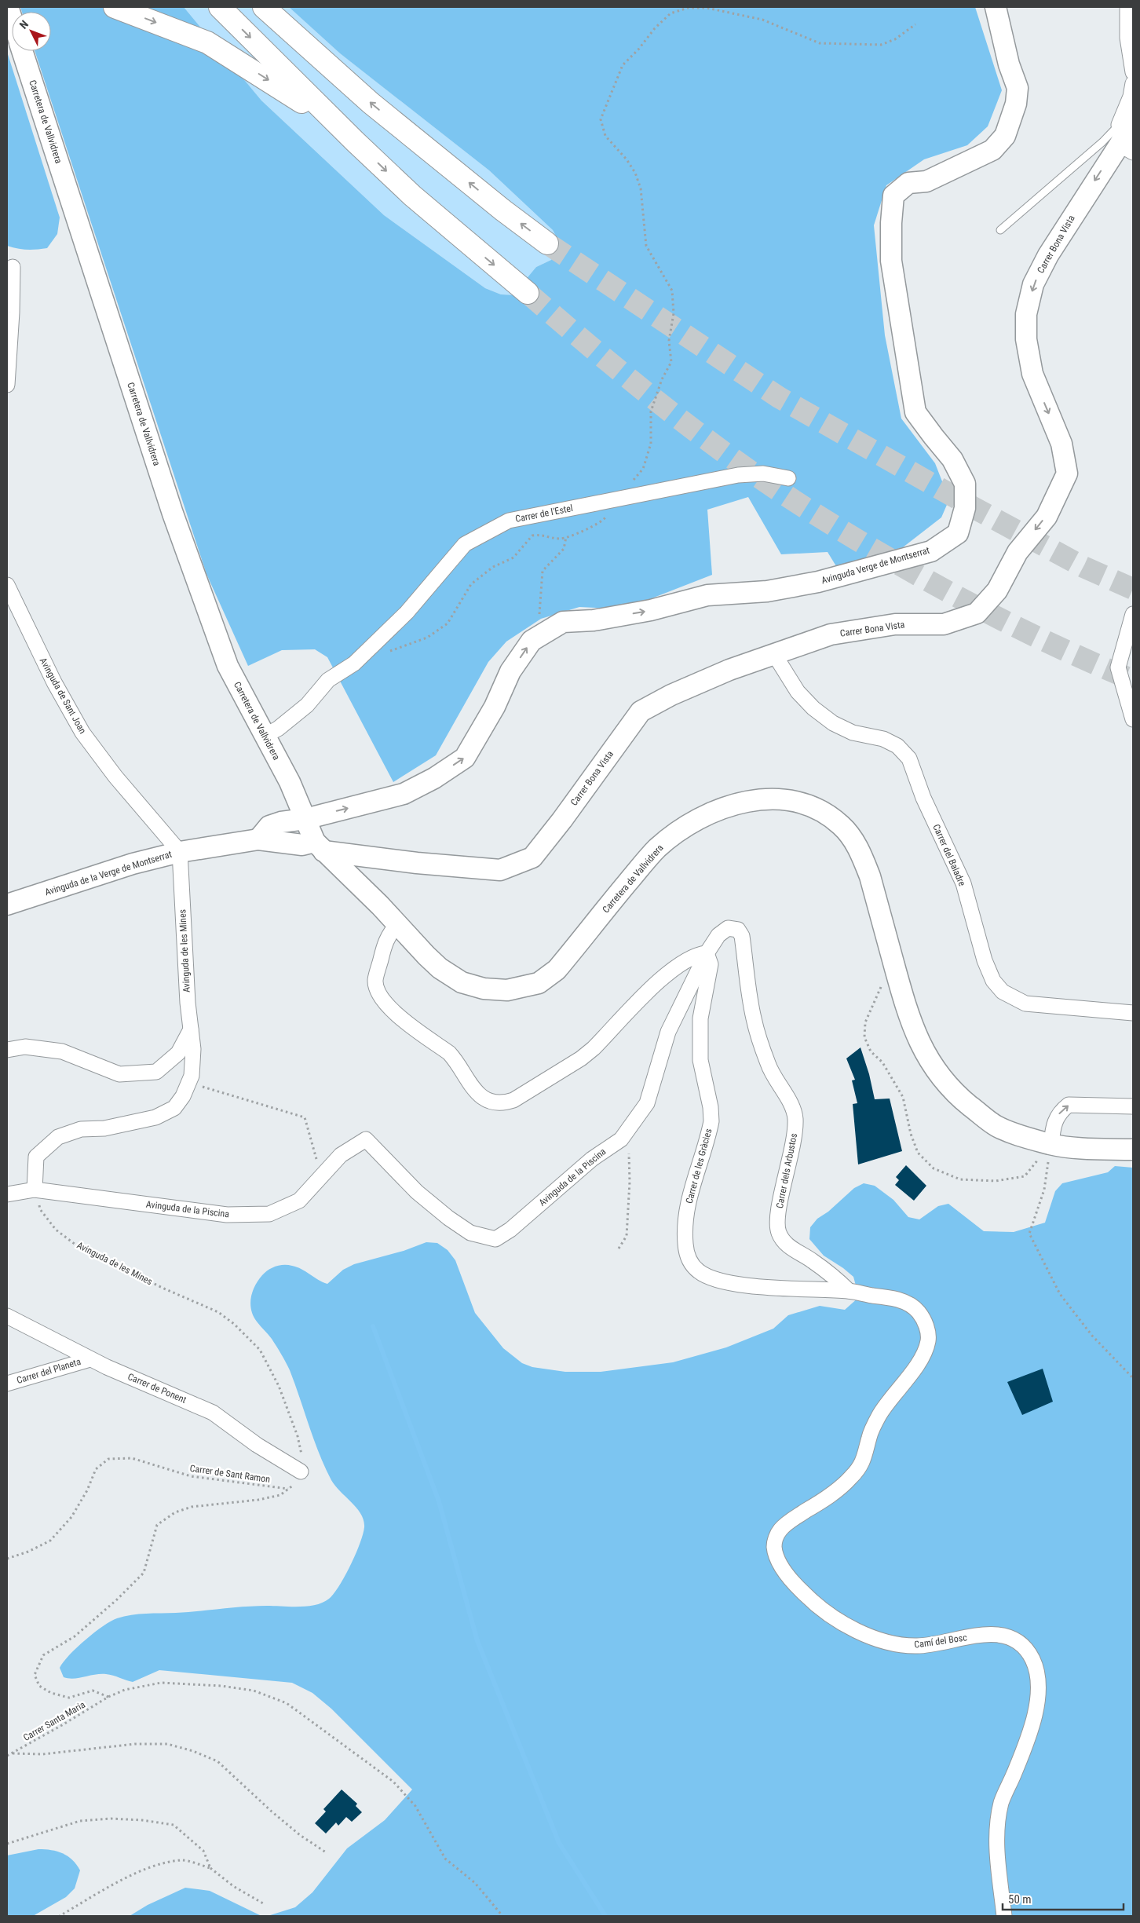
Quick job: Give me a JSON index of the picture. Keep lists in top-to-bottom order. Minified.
{"streets":{"street":["Carretera de Vallvidrera","Carrer Bona Vista","Carrer de l'Estel","Avinguda Verge de Montserrat","Avinguda de Sant Joan","Carrer del Baladre","Avinguda de la Verge de Montserrat","Avinguda de les Mines","Carrer de les Gràcies","Carrer dels Arbustos","Avinguda de la Piscina","Carrer del Planeta","Carrer de Ponent","Camí del Bosc"],"path":["Carrer de Sant Ramon","Carrer Santa Maria"]},"crossings":[["Carretera de Vallvidrera","Carrer Bona Vista"],["Carretera de Vallvidrera","Carrer de l'Estel"],["Carretera de Vallvidrera","Avinguda Verge de Montserrat"],["Carrer Bona Vista","Avinguda Verge de Montserrat"],["Carrer Bona Vista","Carrer del Baladre"],["Carrer Bona Vista","Avinguda de la Verge de Montserrat"],["Avinguda Verge de Montserrat","Avinguda de la Verge de Montserrat"],["Avinguda de Sant Joan","Avinguda de la Verge de Montserrat"],["Avinguda de Sant Joan","Avinguda de les Mines"],["Avinguda de la Verge de Montserrat","Avinguda de les Mines"],["Avinguda de les Mines","Avinguda de la Piscina"],["Avinguda de les Mines","Carrer de Ponent"],["Carrer de les Gràcies","Carrer dels Arbustos"],["Carrer de les Gràcies","Avinguda de la Piscina"],["Carrer de les Gràcies","Camí del Bosc"],["Carrer dels Arbustos","Avinguda de la Piscina"],["Carrer dels Arbustos","Camí del Bosc"],["Carrer del Planeta","Carrer de Ponent"]],"one_way":["Carrer Bona Vista"],"scale_bar":"50 m","north":"top left"}
